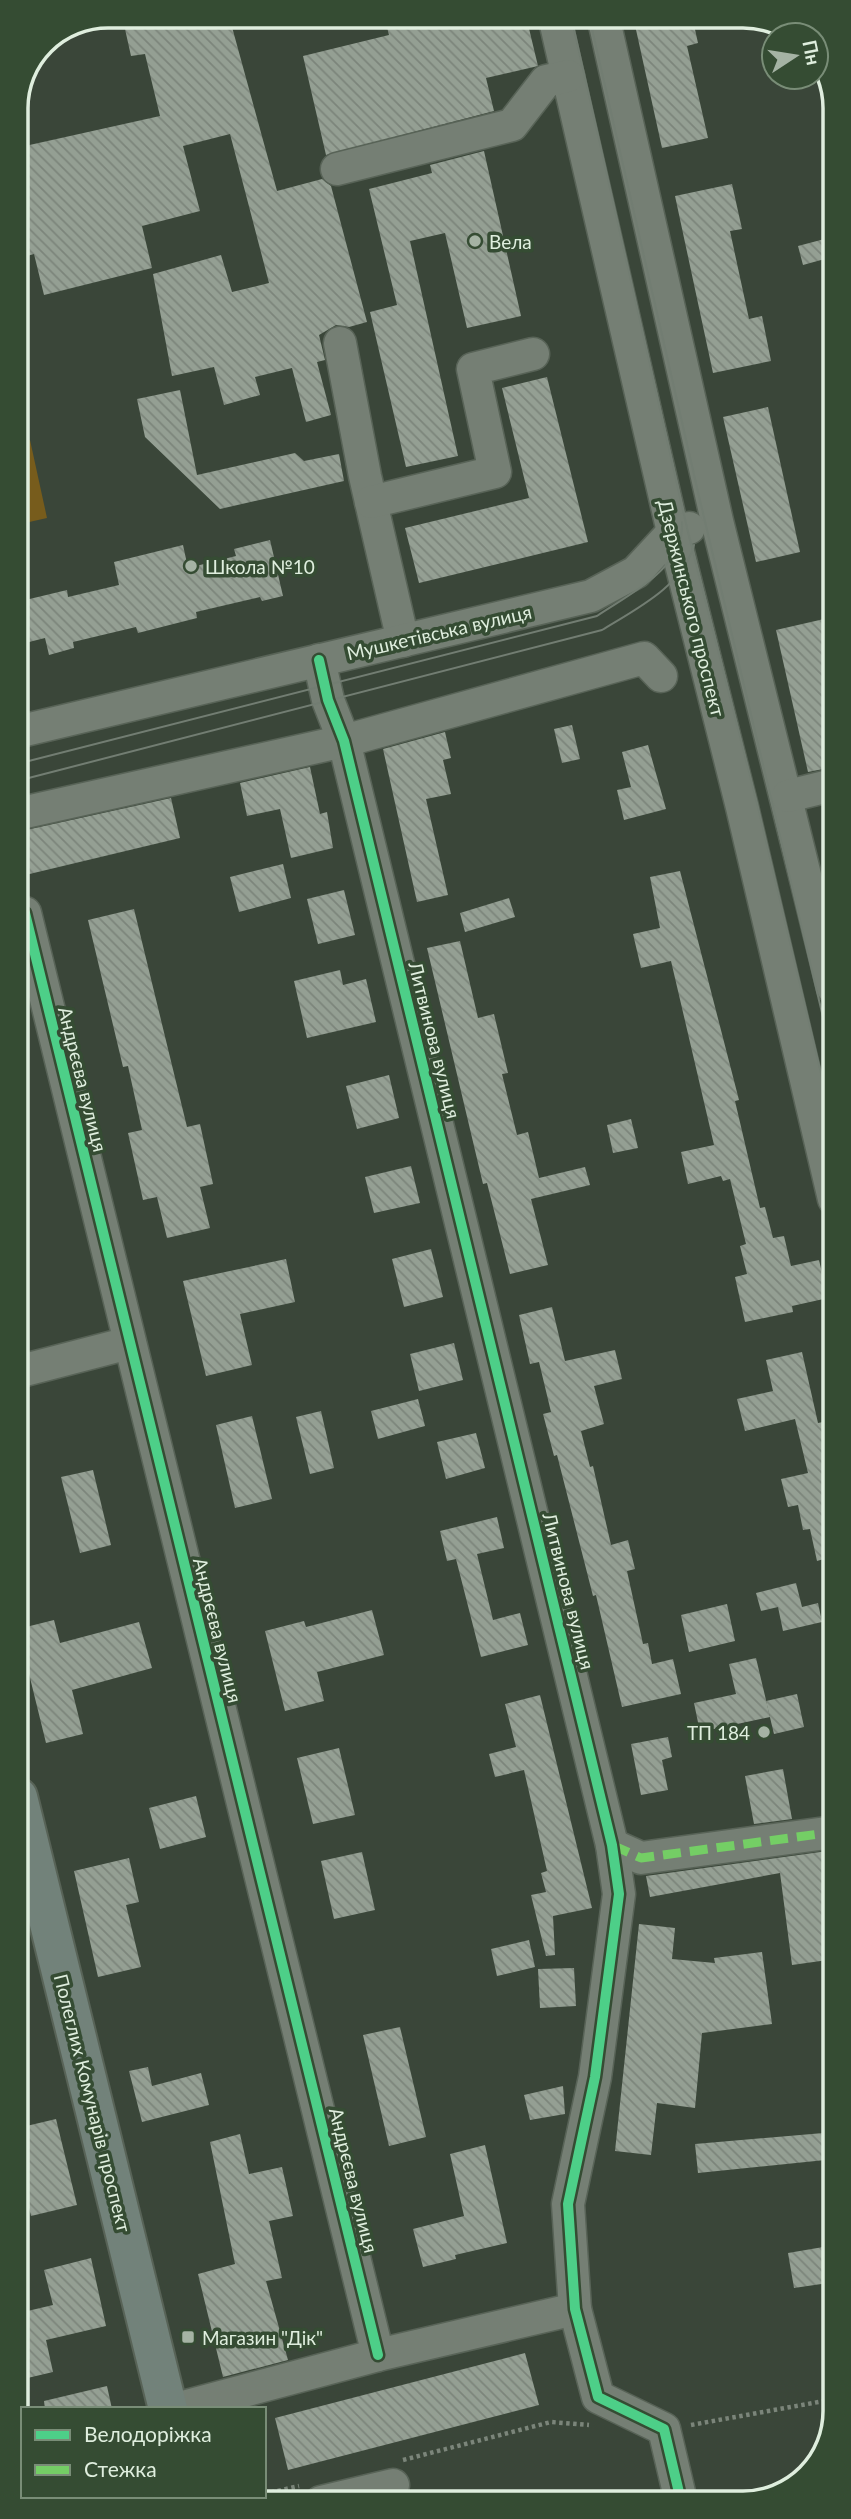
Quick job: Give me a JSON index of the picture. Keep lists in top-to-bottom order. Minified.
{"streets":{"main road":["Полеглих Комунарів проспект"],"street":["Дзержинського проспект","Мушкетівська вулиця","Литвинова вулиця","Андрєєва вулиця"]},"crossings":[["Дзержинського проспект","Мушкетівська вулиця"],["Мушкетівська вулиця","Литвинова вулиця"]],"places":{"other":["Вела","Школа №10","ТП 184"],"transit":["Магазин \"Дік\""]},"legend":["Велодоріжка","Стежка"],"north":"right"}
